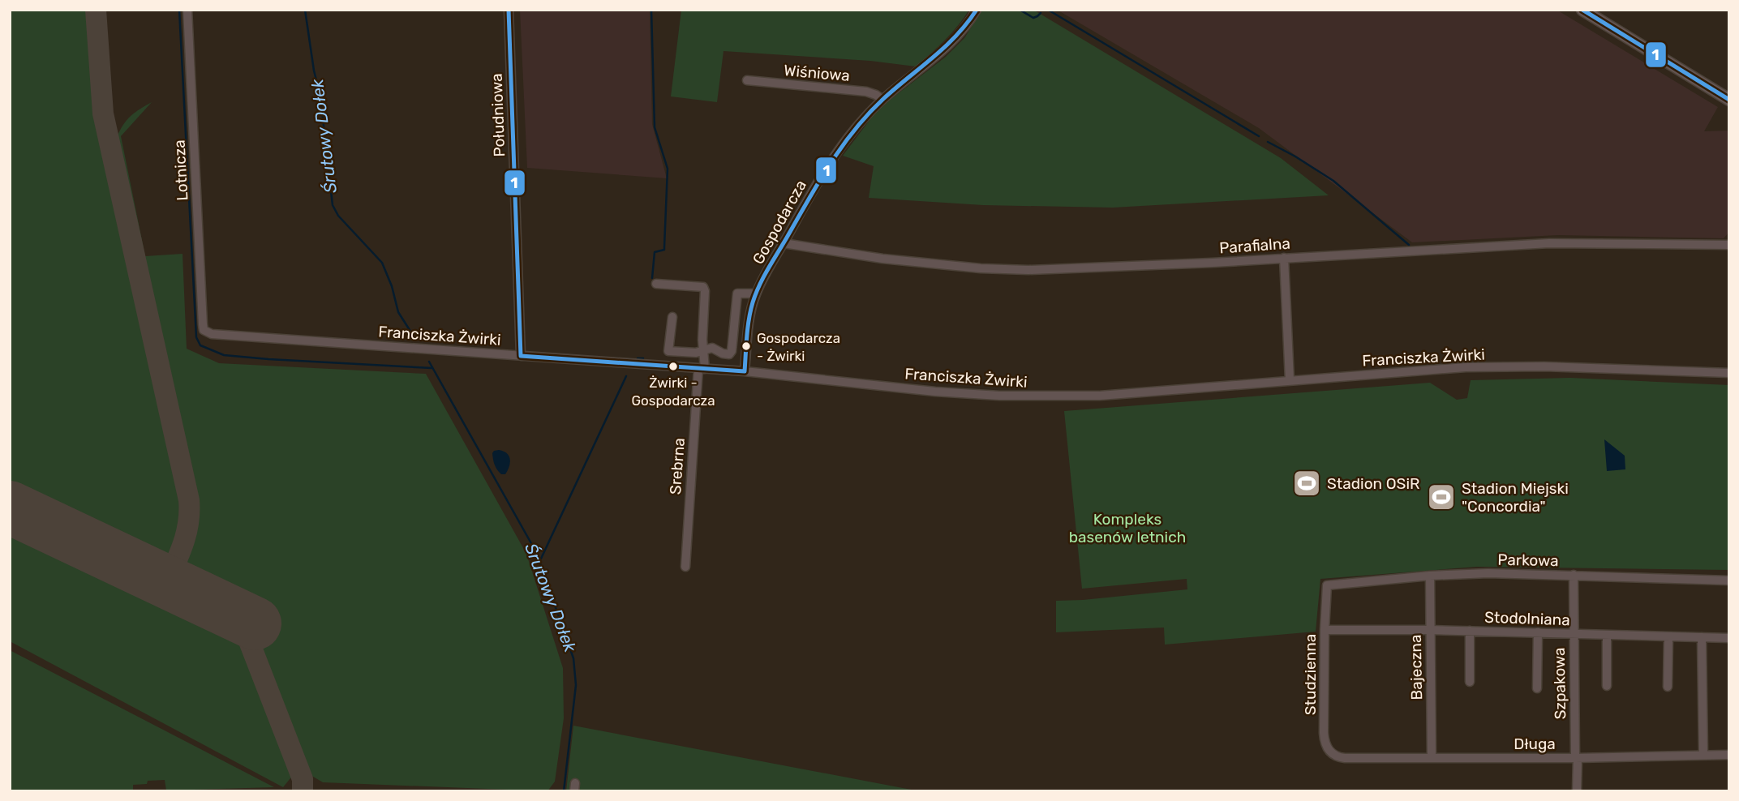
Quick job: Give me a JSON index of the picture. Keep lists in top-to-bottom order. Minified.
{"streets":{"street":["Wiśniowa","Południowa","Lotnicza","Gospodarcza","Parafialna","Franciszka Żwirki","Srebrna","Parkowa","Stodolniana","Bajeczna","Studzienna","Szpakowa","Długa"]},"crossings":[["Wiśniowa","Gospodarcza"],["Południowa","Franciszka Żwirki"],["Lotnicza","Franciszka Żwirki"],["Gospodarcza","Parafialna"],["Gospodarcza","Franciszka Żwirki"],["Franciszka Żwirki","Srebrna"],["Parkowa","Bajeczna"],["Parkowa","Studzienna"],["Parkowa","Szpakowa"],["Stodolniana","Bajeczna"],["Stodolniana","Studzienna"],["Stodolniana","Szpakowa"],["Bajeczna","Długa"],["Studzienna","Długa"],["Szpakowa","Długa"]],"water":["Śrutowy Dołek"],"parks":["Kompleks basenów letnich"],"places":{"other":["Gospodarcza - Żwirki","Żwirki - Gospodarcza"],"sports":["Stadion OSiR","Stadion Miejski \"Concordia\""]},"lines":["transit line 1"]}
